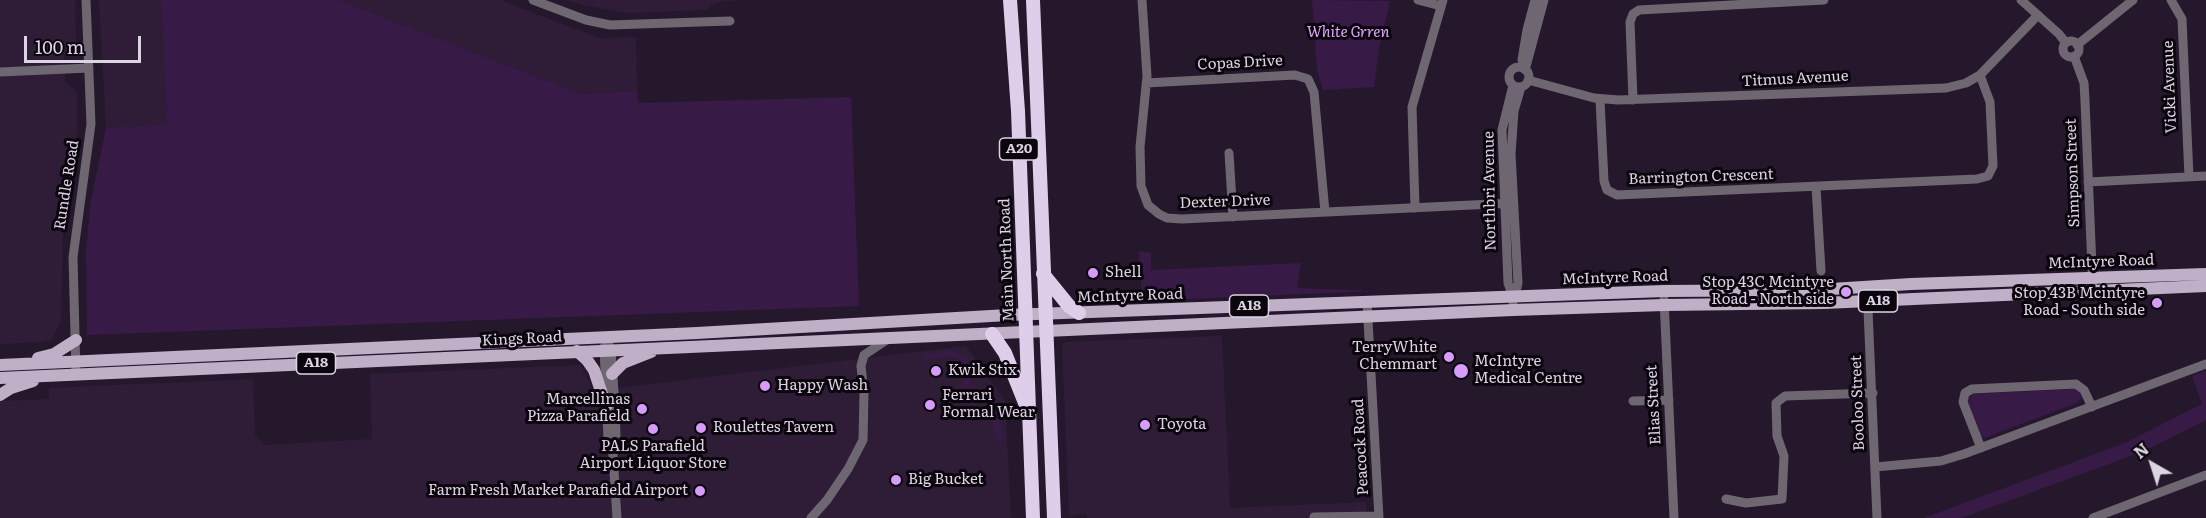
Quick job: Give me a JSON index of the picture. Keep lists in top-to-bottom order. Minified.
{"streets":{"highway":["A20","Main North Road"],"main road":["McIntyre Road","A18","Kings Road"],"street":["Copas Drive","Titmus Avenue","Vicki Avenue","Simpson Street","Barrington Crescent","Rundle Road","Northbri Avenue","Dexter Drive","Booloo Street","Elias Street","Peacock Road"]},"crossings":[["Copas Drive","Dexter Drive"],["Titmus Avenue","Barrington Crescent"],["Titmus Avenue","Northbri Avenue"],["A20","McIntyre Road"],["A20","Kings Road"],["Simpson Street","McIntyre Road"],["Rundle Road","Kings Road"],["Northbri Avenue","Dexter Drive"],["Northbri Avenue","McIntyre Road"],["Main North Road","McIntyre Road"],["Main North Road","Kings Road"],["McIntyre Road","Kings Road"],["McIntyre Road","Booloo Street"],["McIntyre Road","Elias Street"],["McIntyre Road","Peacock Road"]],"parks":["White Grren"],"places":["Shell","Stop 43C Mcintyre Road - North side","Stop 43B Mcintyre Road - South side","TerryWhite Chemmart","Kwik Stix","McIntyre Medical Centre","Happy Wash","Ferrari Formal Wear","Marcellinas Pizza Parafield","Toyota","Roulettes Tavern","PALS Parafield Airport Liquor Store","Big Bucket","Farm Fresh Market Parafield Airport"],"scale_bar":"100 m","north":"top left"}
